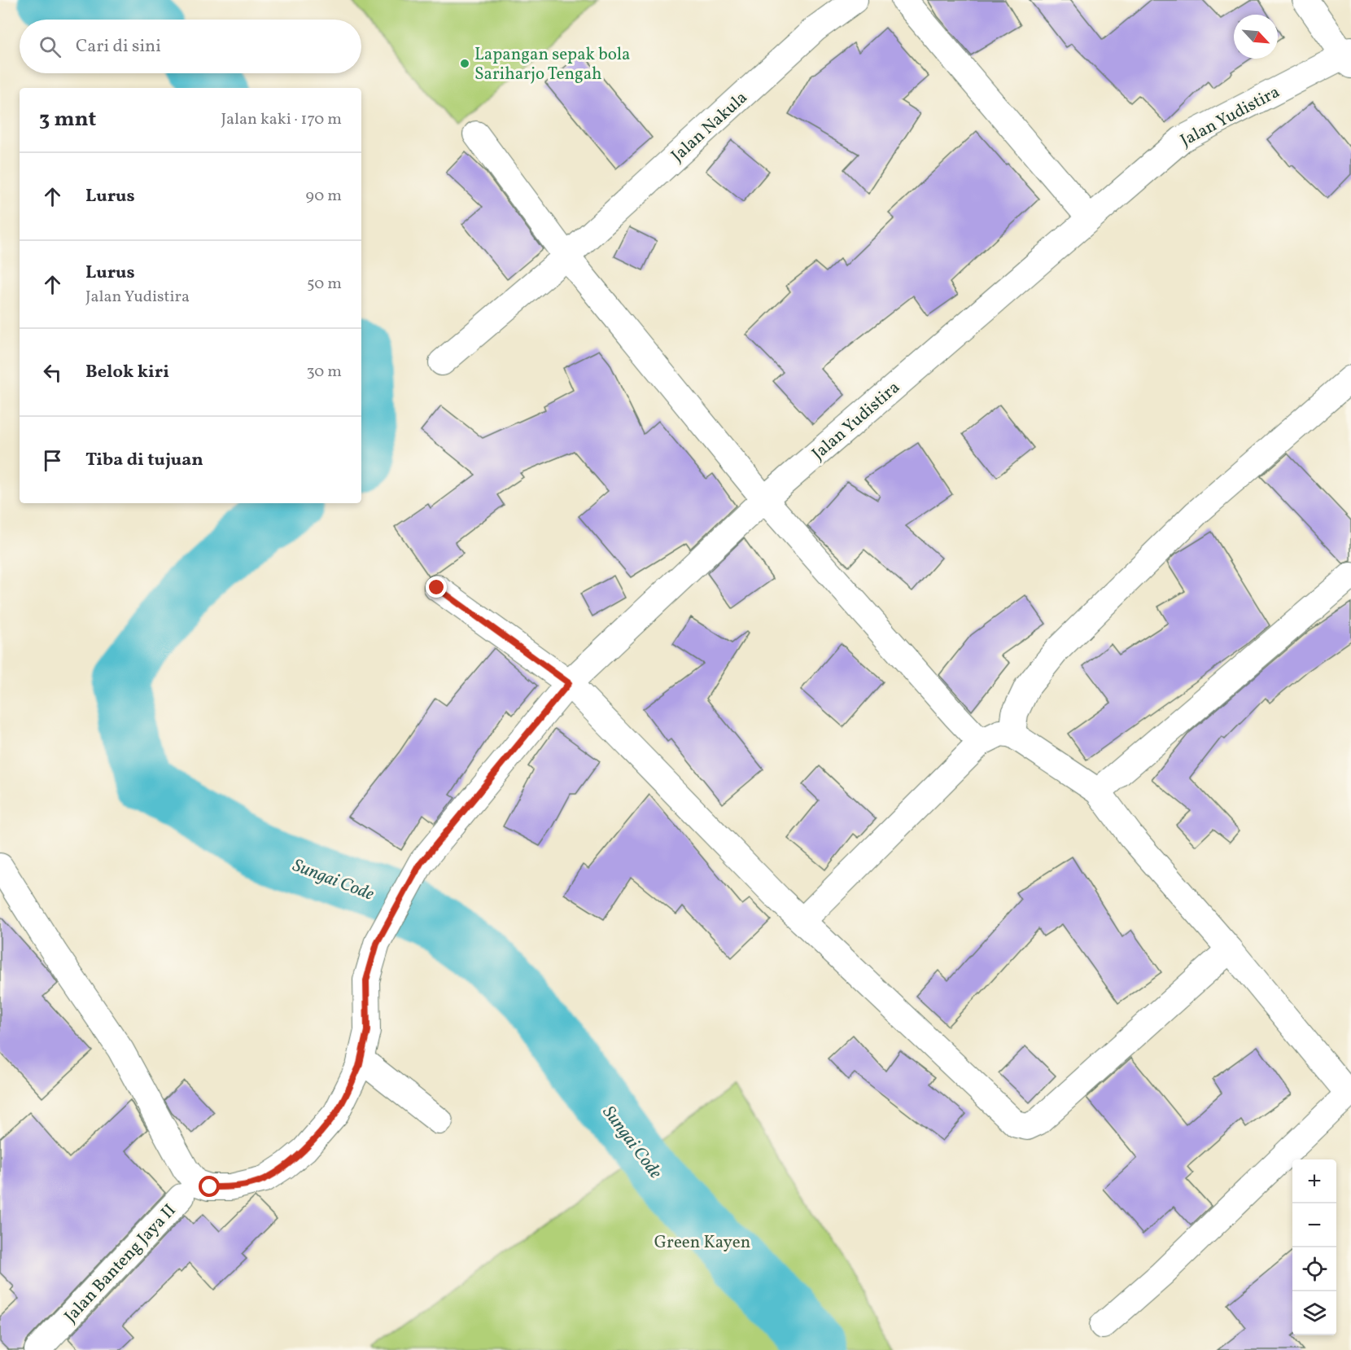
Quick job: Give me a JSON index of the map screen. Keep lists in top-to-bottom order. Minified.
{"streets":{"street":["Jalan Yudistira","Jalan Nakula","Jalan Banteng Jaya II"]},"water":["Sungai Code"],"parks":["Green Kayen"],"places":["Lapangan sepak bola Sariharjo Tengah"],"north":"bottom right","page":{"search":"Cari di sini","heading":["3 mnt","Jalan kaki · 170 m"],"list":[["Lurus","90 m"],["Lurus","Jalan Yudistira","50 m"],["Belok kiri","30 m"],"Tiba di tujuan"],"map_buttons":["+","−"]}}
